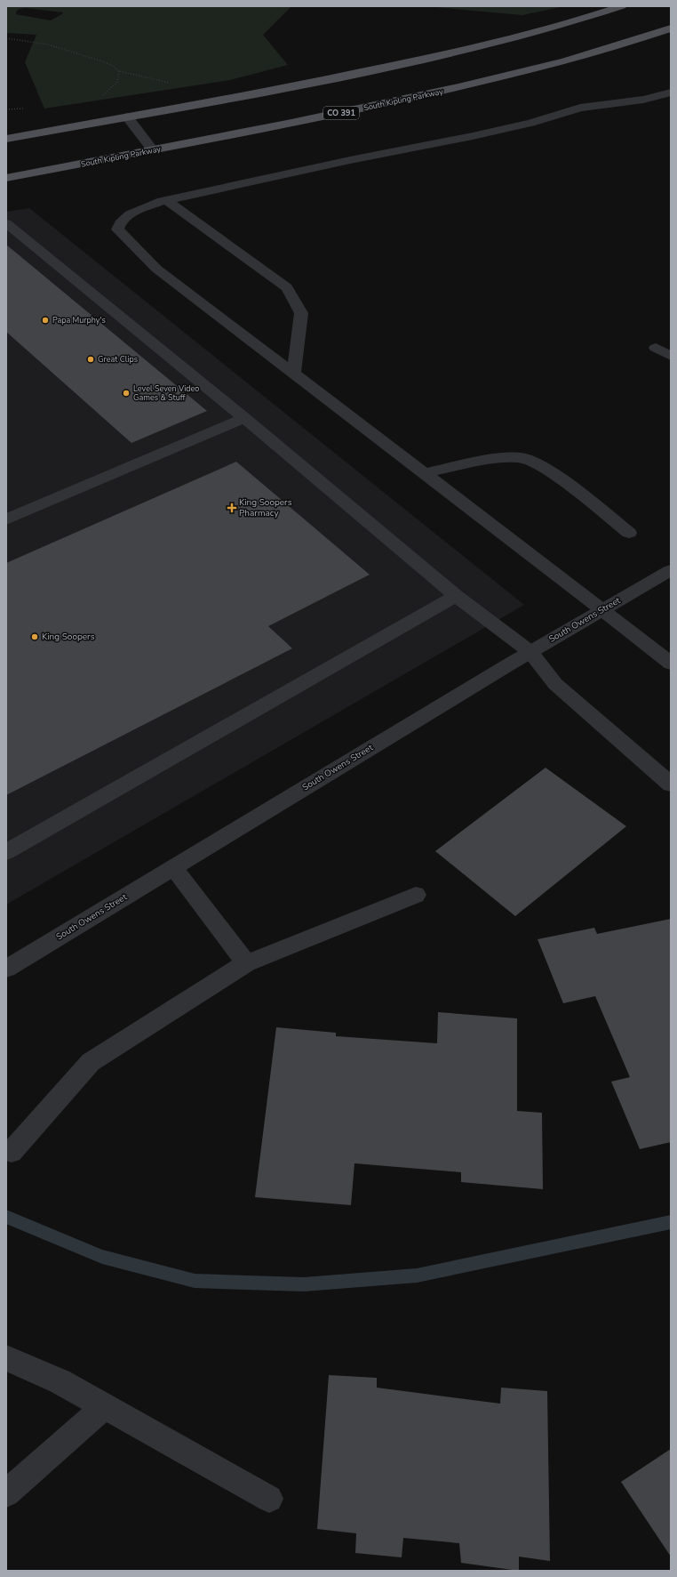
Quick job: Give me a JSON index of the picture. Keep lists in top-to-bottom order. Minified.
{"streets":{"main road":["South Kipling Parkway","CO 391"],"street":["South Owens Street"]},"places":{"other":["Papa Murphy's","Great Clips","Level Seven Video Games & Stuff","King Soopers"],"health":["King Soopers Pharmacy"]}}
